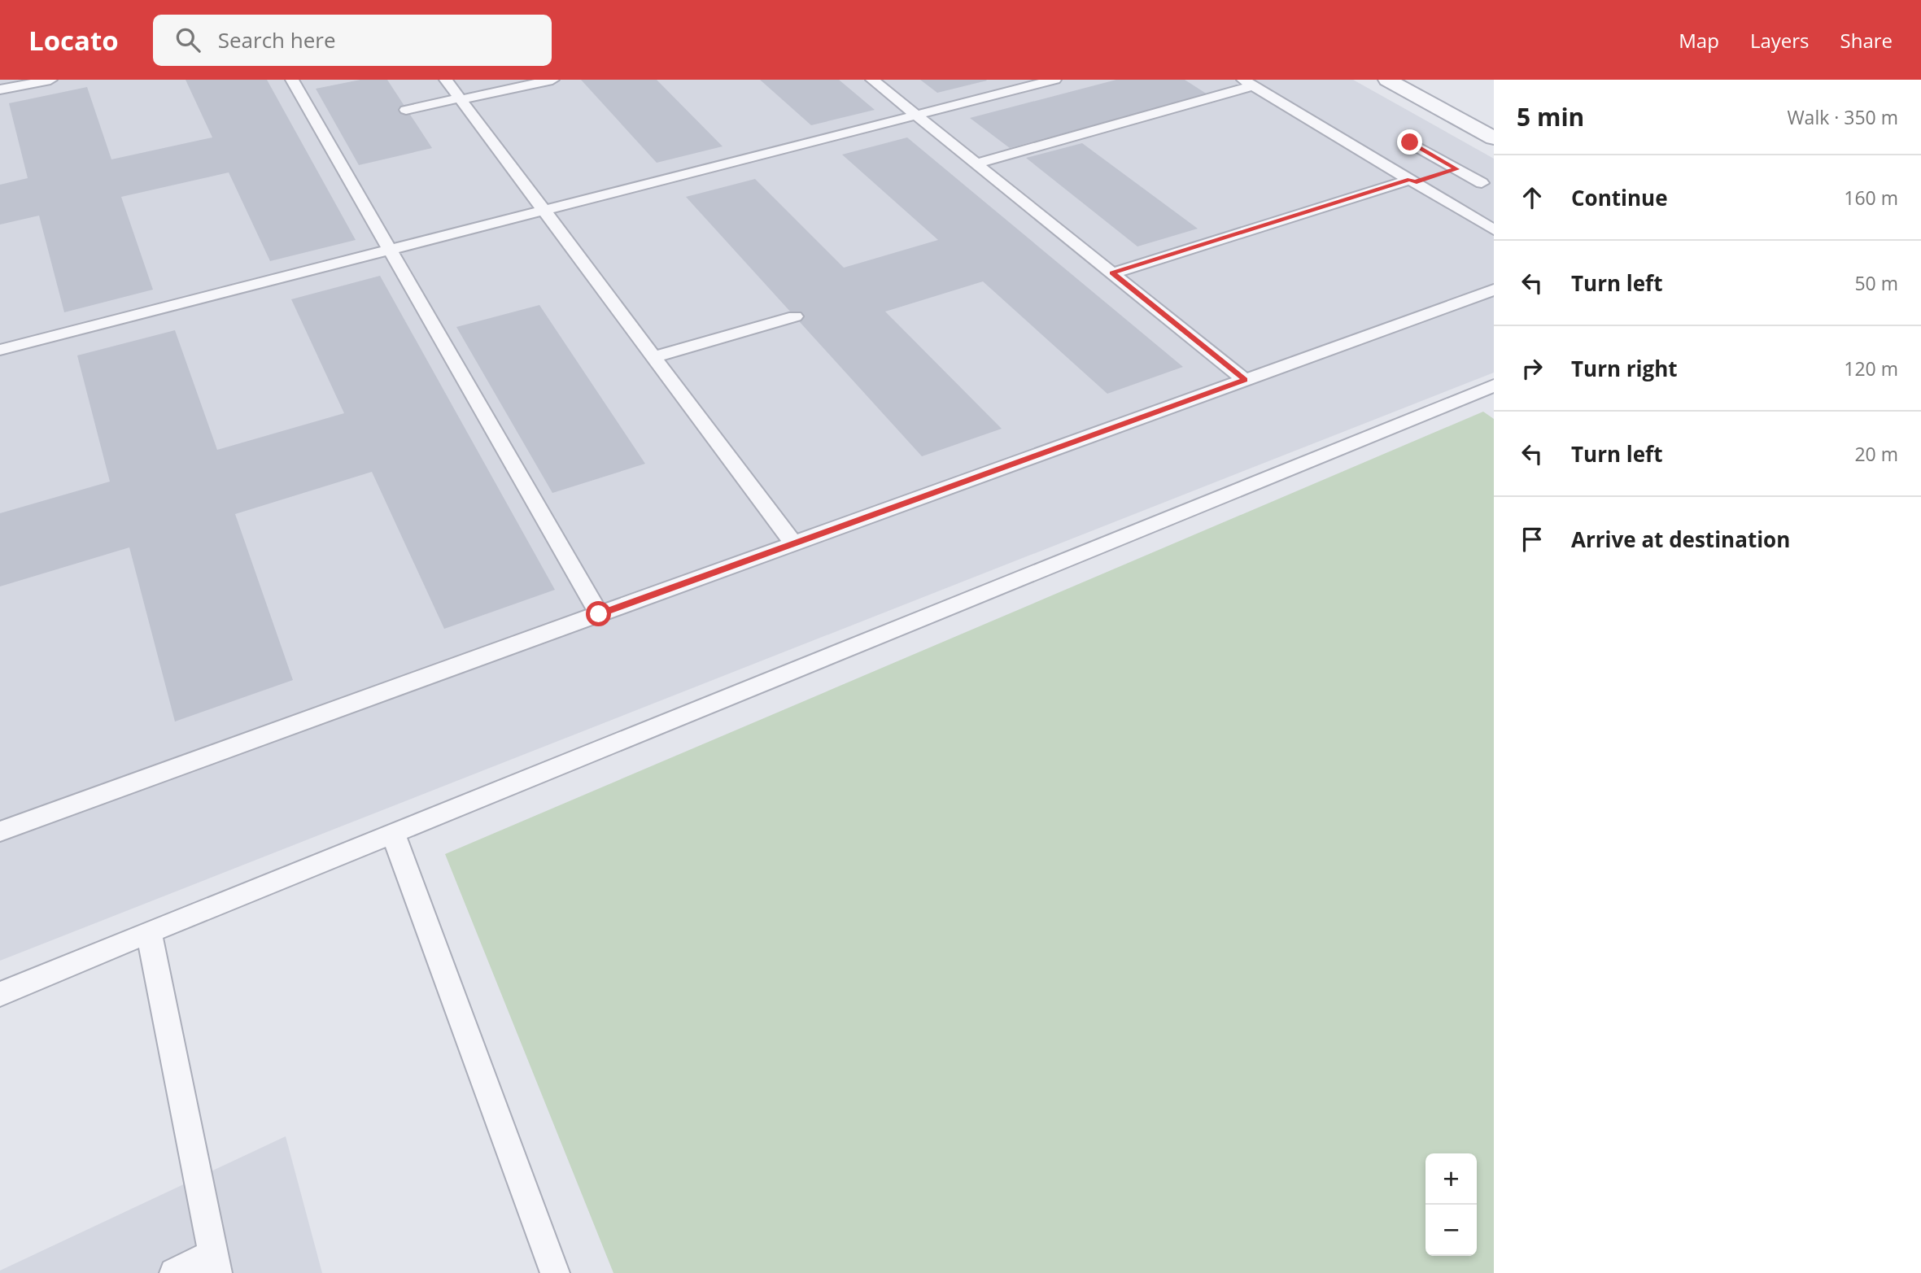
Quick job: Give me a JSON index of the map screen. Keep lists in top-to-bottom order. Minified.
{"page":{"header":"Locato","search":"Search here","nav":["Map","Layers","Share"],"heading":["5 min","Walk · 350 m"],"list":[["Continue","160 m"],["Turn left","50 m"],["Turn right","120 m"],["Turn left","20 m"],"Arrive at destination"],"map_buttons":["+","−"]}}
